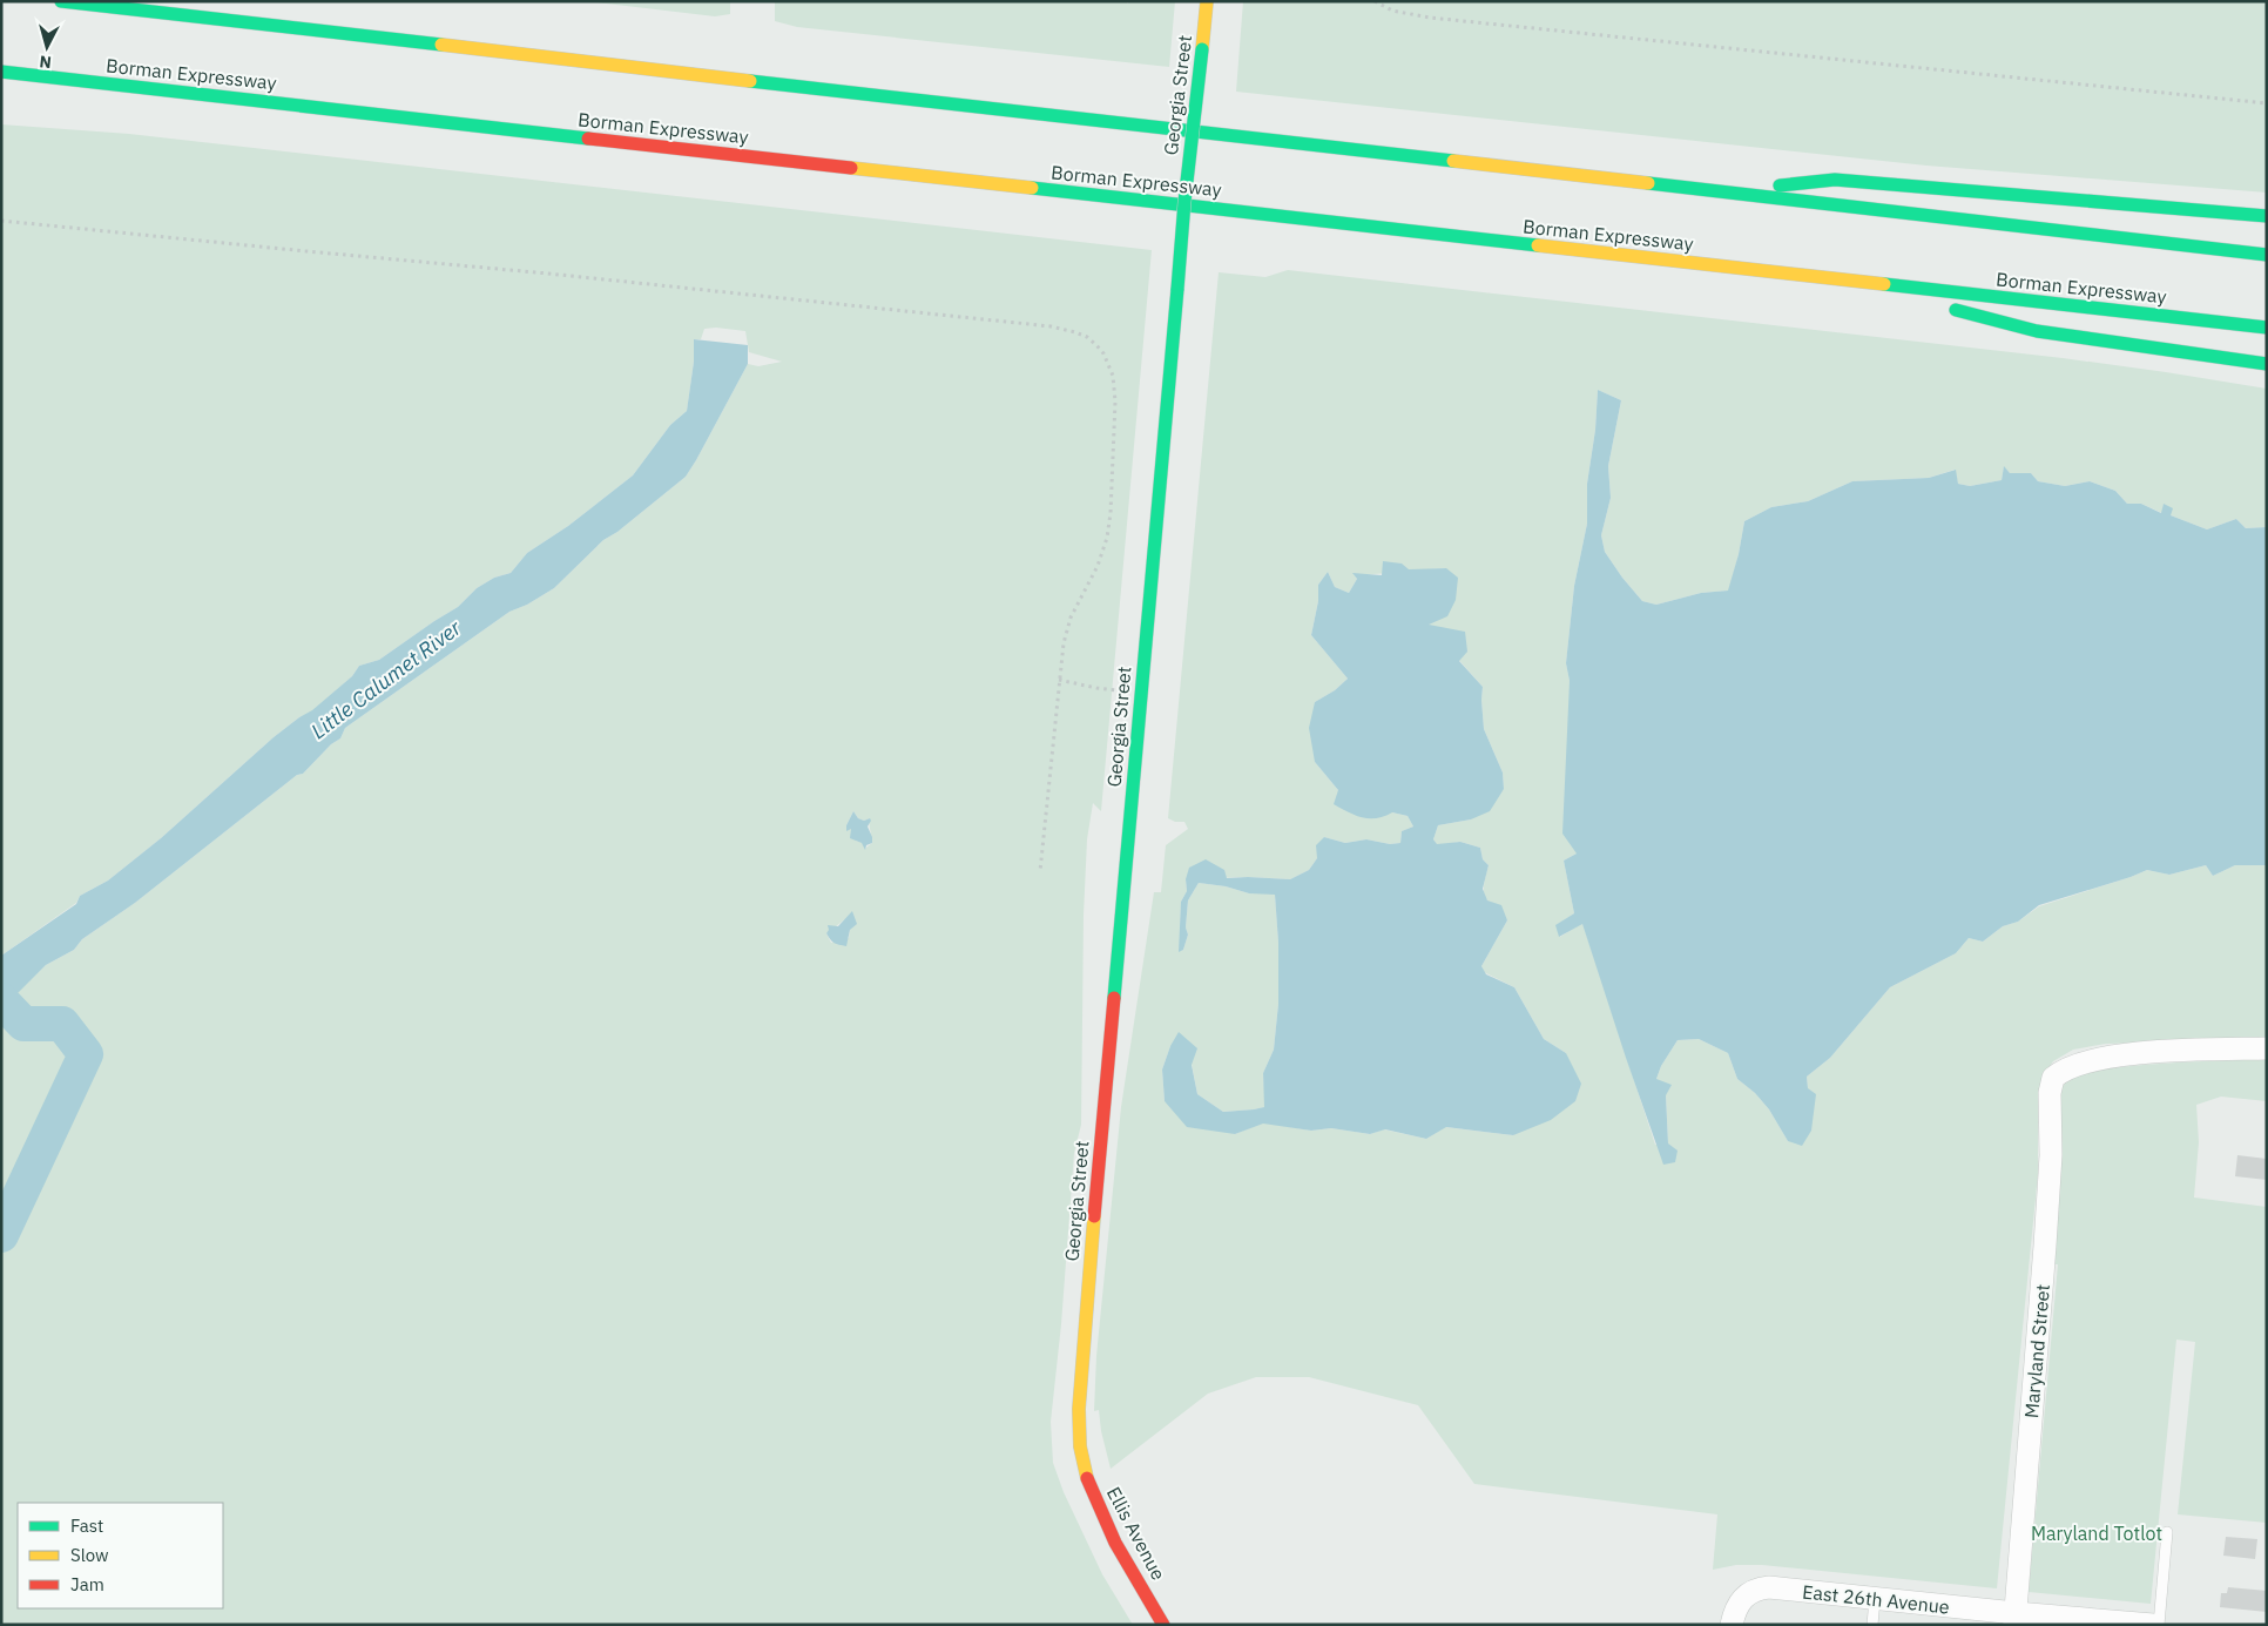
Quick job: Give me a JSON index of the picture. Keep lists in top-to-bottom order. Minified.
{"streets":{"main road":["Borman Expressway","Georgia Street","Ellis Avenue"],"street":["Maryland Street","East 26th Avenue"]},"crossings":[["Georgia Street","Ellis Avenue"],["Maryland Street","East 26th Avenue"]],"water":["Little Calumet River"],"parks":["Maryland Totlot"],"legend":["Fast","Slow","Jam"],"north":"bottom"}
